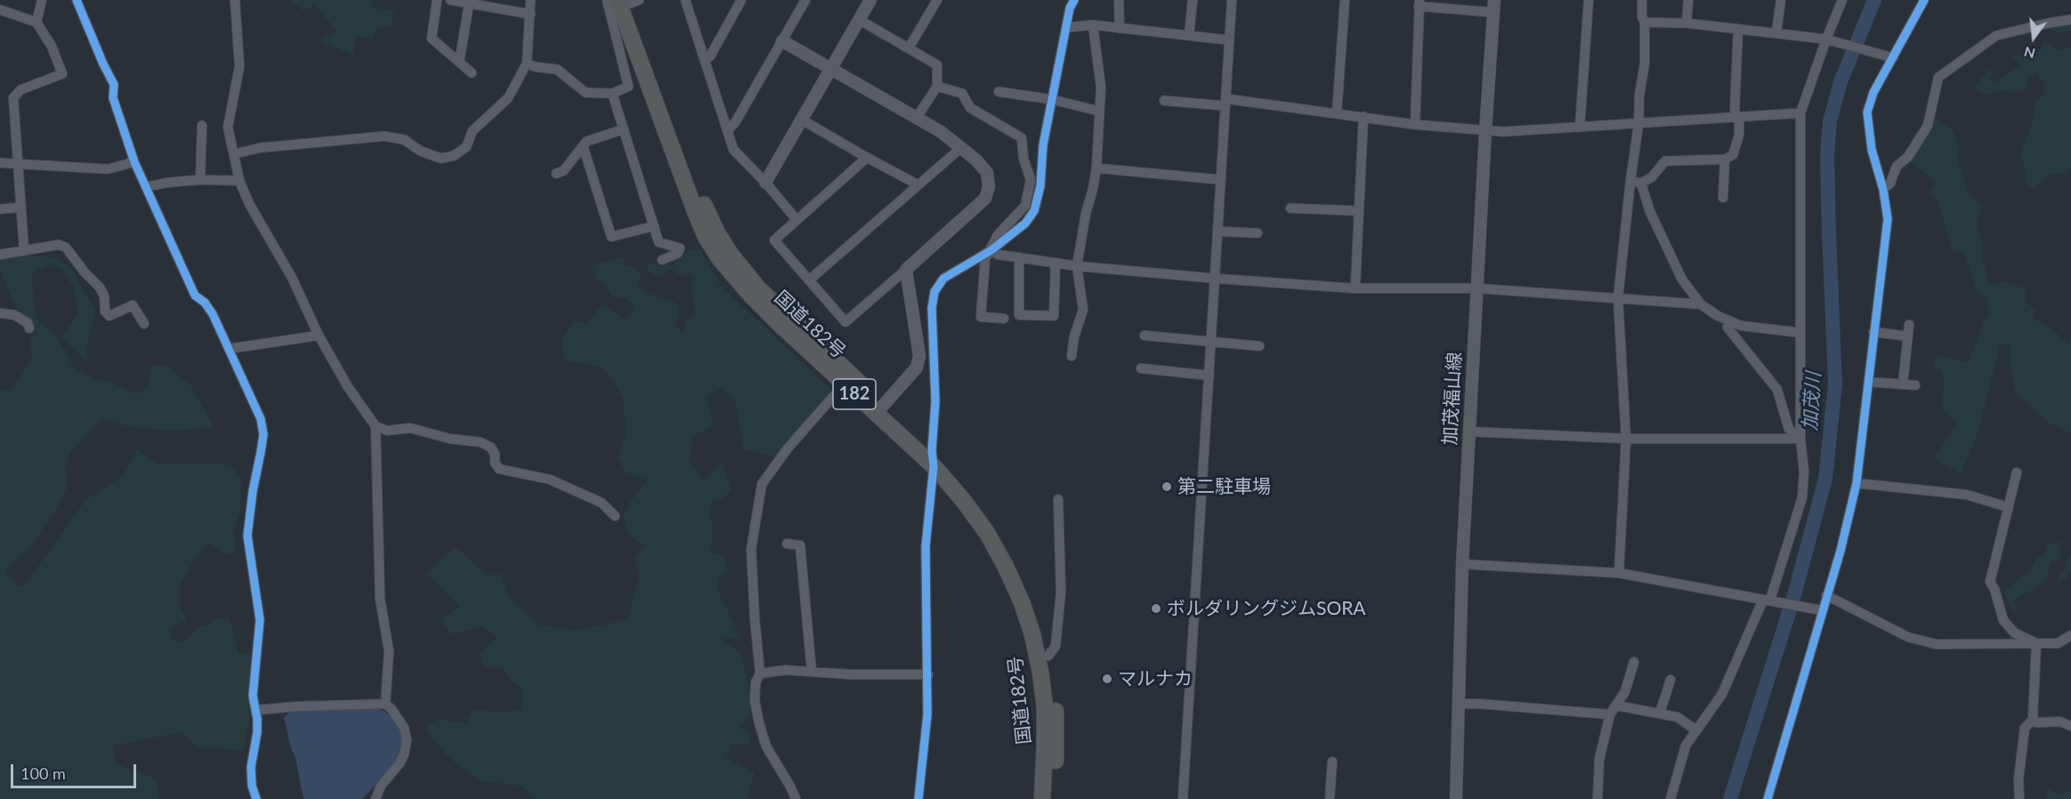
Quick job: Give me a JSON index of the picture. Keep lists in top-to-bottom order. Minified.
{"streets":{"highway":["国道182号","182"],"main road":["加茂福山線"]},"water":["加茂川"],"places":["第二駐車場","ボルダリングジムSORA","マルナカ"],"scale_bar":"100 m","north":"bottom"}
